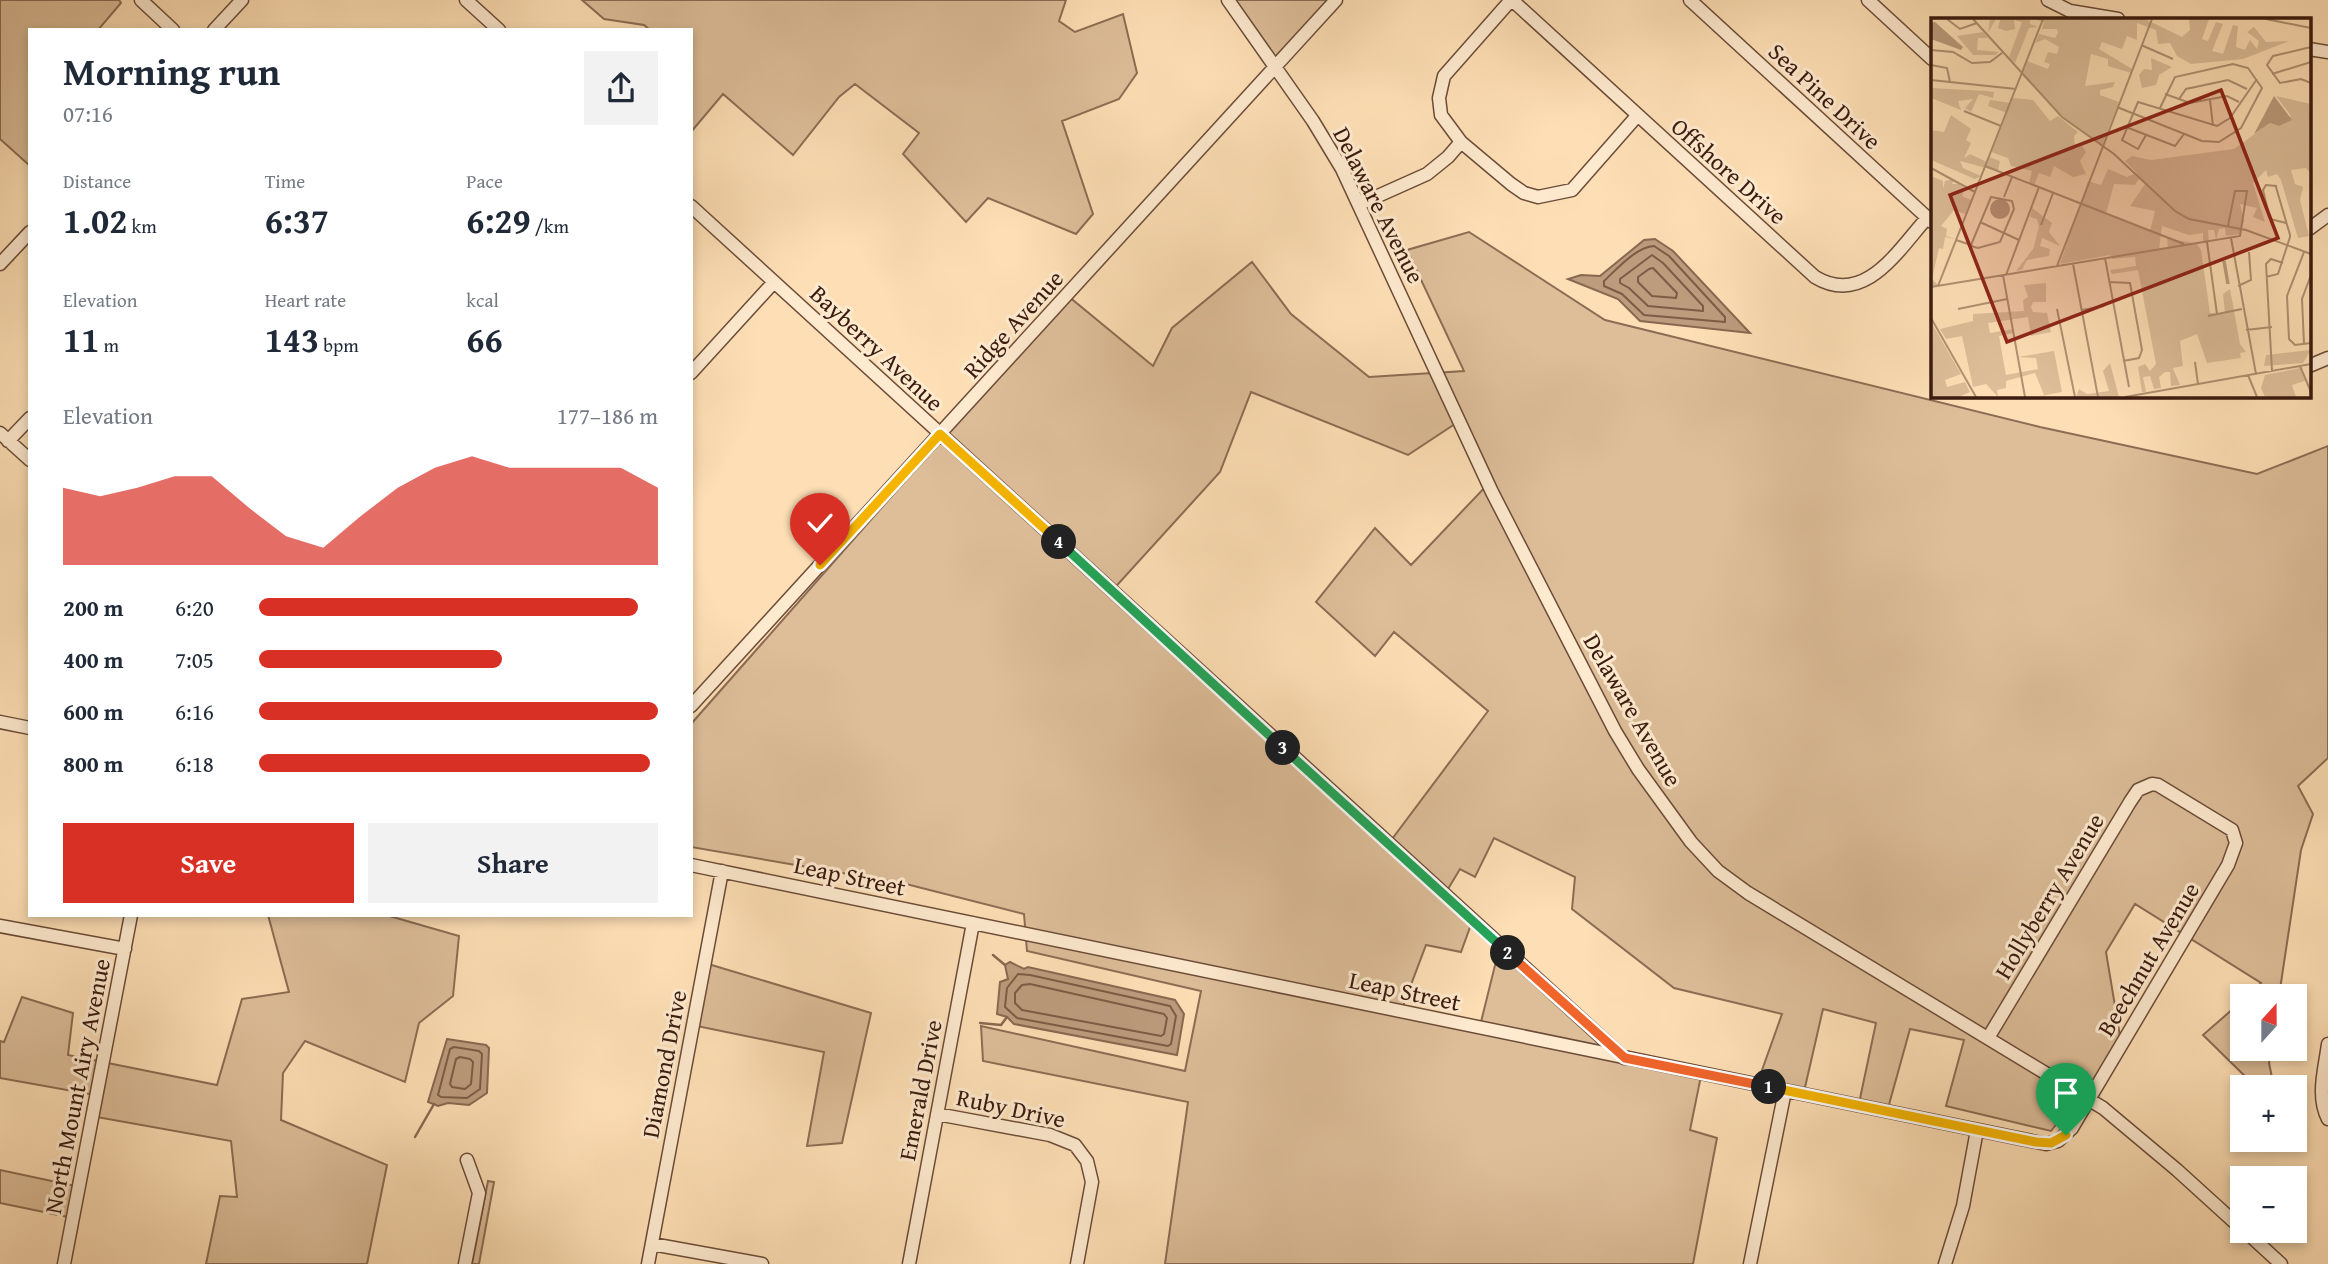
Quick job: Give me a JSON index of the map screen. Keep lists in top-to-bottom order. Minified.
{"streets":{"street":["Sea Pine Drive","Offshore Drive","Delaware Avenue","Ridge Avenue","Bayberry Avenue","Leap Street","Hollyberry Avenue","Beechnut Avenue","Diamond Drive","North Mount Airy Avenue","Emerald Drive","Ruby Drive"]},"crossings":[["Sea Pine Drive","Offshore Drive"],["Delaware Avenue","Ridge Avenue"],["Delaware Avenue","Leap Street"],["Delaware Avenue","Hollyberry Avenue"],["Delaware Avenue","Beechnut Avenue"],["Ridge Avenue","Bayberry Avenue"],["Bayberry Avenue","Leap Street"],["Leap Street","Beechnut Avenue"],["Leap Street","Diamond Drive"],["Leap Street","Emerald Drive"],["Hollyberry Avenue","Beechnut Avenue"],["Emerald Drive","Ruby Drive"]],"north":"top","page":{"heading":["Morning run","07:16"],"stats":[["Distance","1.02 km"],["Time","6:37"],["Pace","6:29 /km"],["Elevation","11 m"],["Heart rate","143 bpm"],["kcal","66"]],"chart":["Elevation","177–186 m"],"pins":["4","3","2","1"],"list":[{"name":"200 m","note":"6:20"},{"name":"400 m","note":"7:05"},{"name":"600 m","note":"6:16"},{"name":"800 m","note":"6:18"}],"buttons":["Save","Share"],"map_buttons":["+","−"]}}
